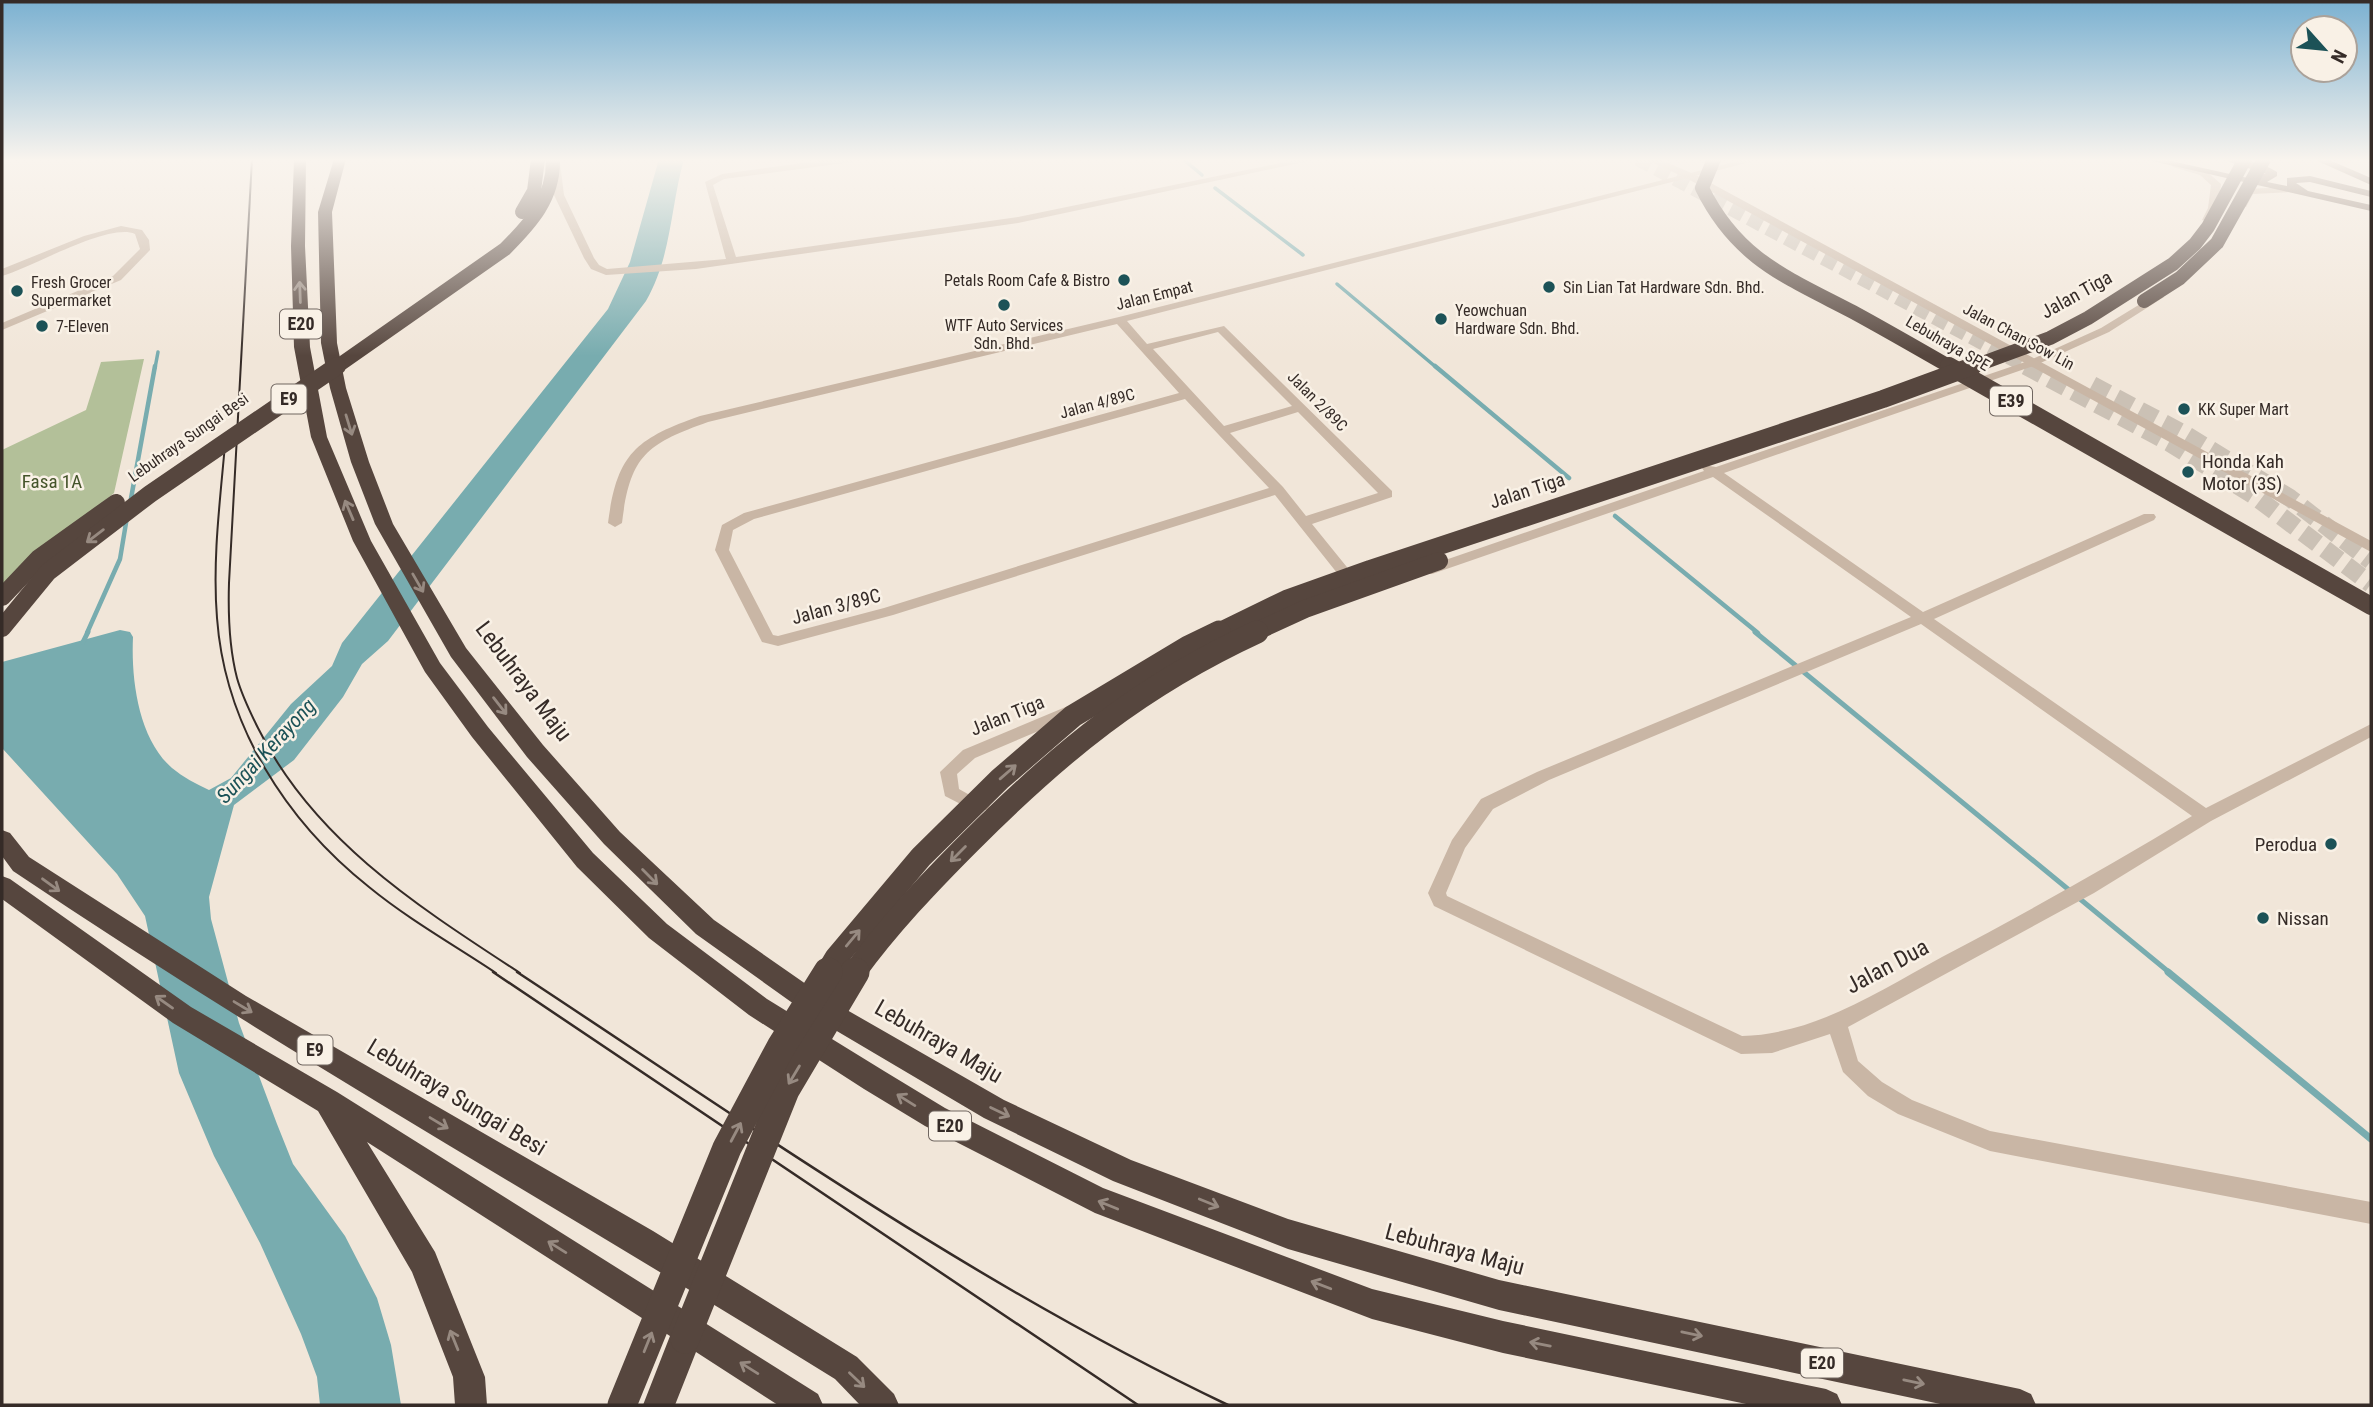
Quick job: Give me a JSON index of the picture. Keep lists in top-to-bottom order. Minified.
{"streets":{"highway":["E20","Lebuhraya SPE","E9","E39","Lebuhraya Sungai Besi","Lebuhraya Maju"],"street":["Jalan Tiga","Jalan Empat","Jalan Chan Sow Lin","Jalan 2/89C","Jalan 4/89C","Jalan 3/89C","Jalan Dua"]},"crossings":[["Jalan Tiga","Jalan Chan Sow Lin"],["Jalan 4/89C","Jalan 3/89C"]],"water":["Sungai Kerayong"],"parks":["Fasa 1A"],"places":["Petals Room Cafe & Bistro","Sin Lian Tat Hardware Sdn. Bhd.","Fresh Grocer Supermarket","WTF Auto Services Sdn. Bhd.","Yeowchuan Hardware Sdn. Bhd.","7-Eleven","KK Super Mart","Honda Kah Motor (3S)","Perodua","Nissan"],"north":"bottom right"}
